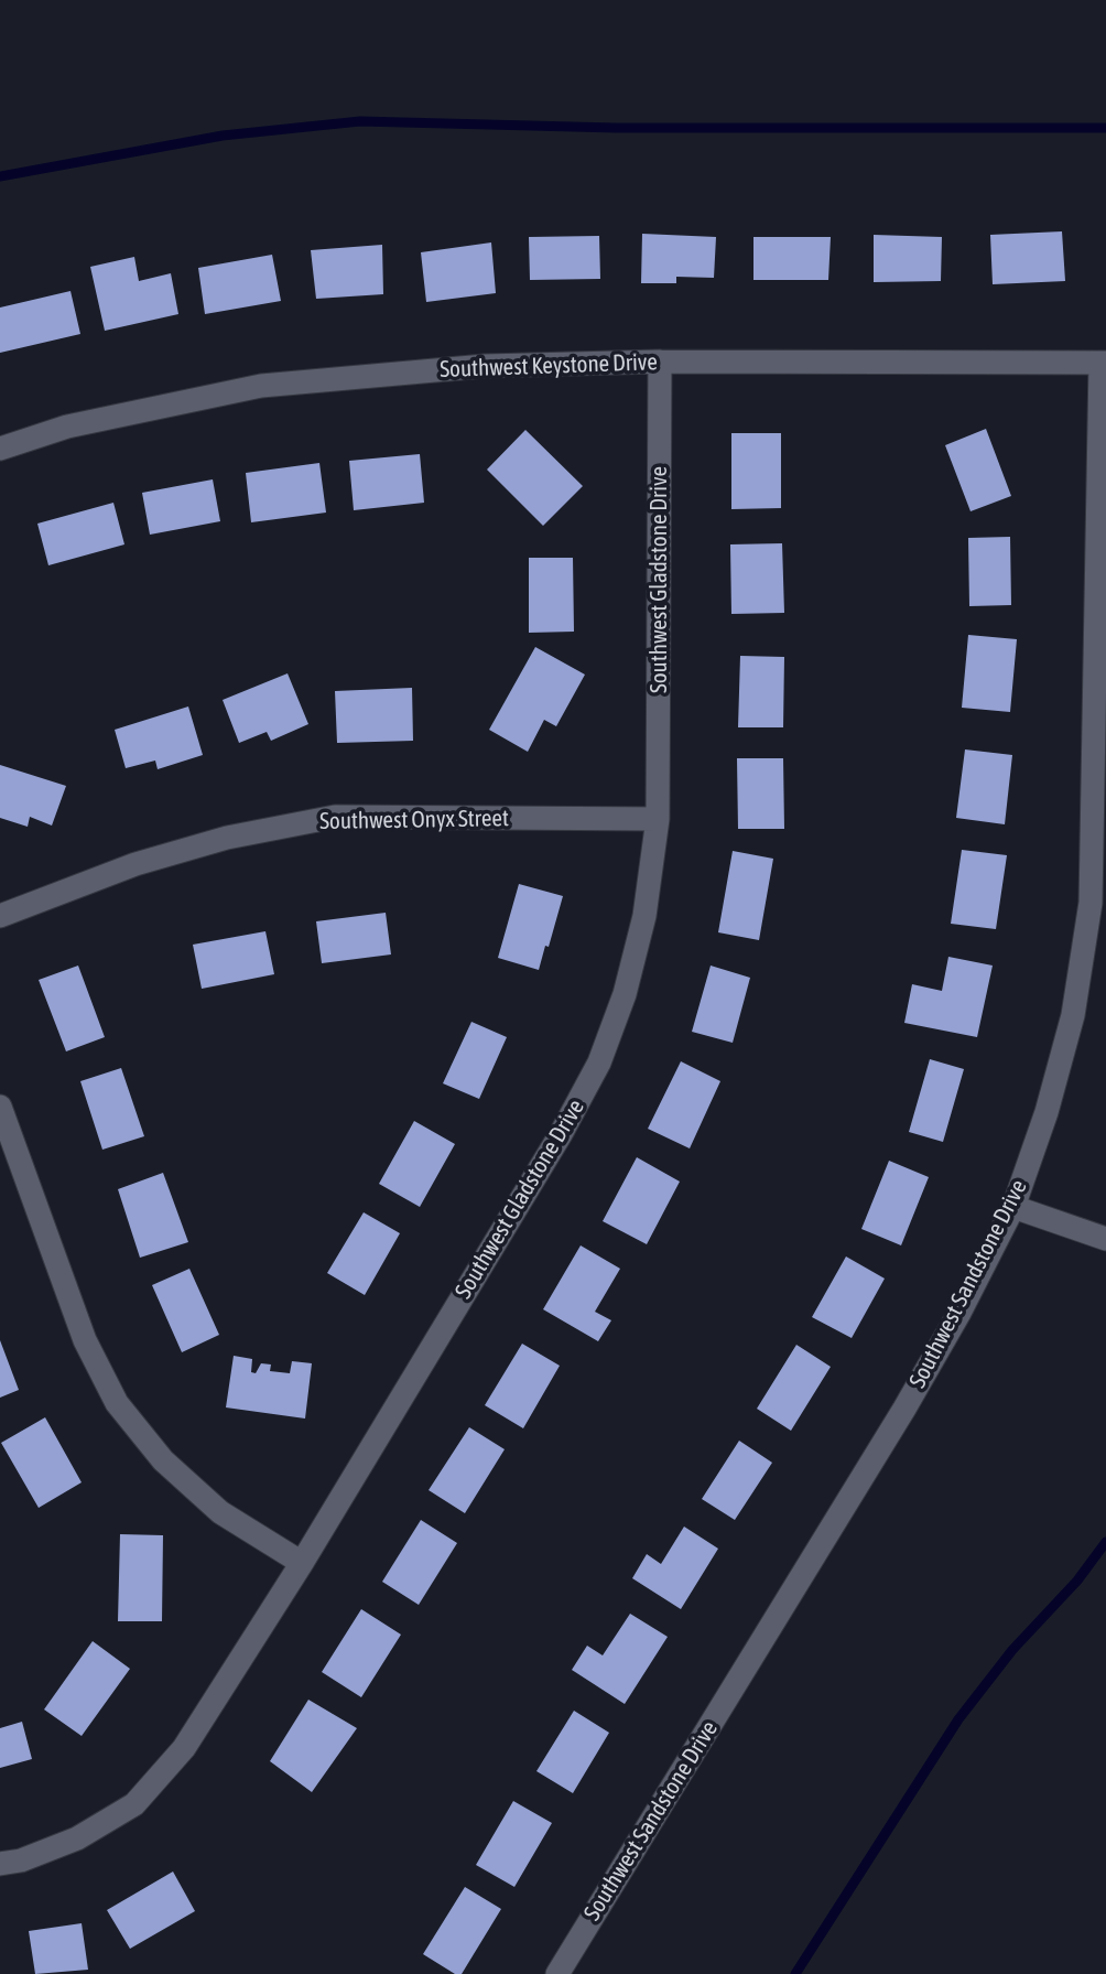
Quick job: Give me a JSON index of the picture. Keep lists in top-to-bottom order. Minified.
{"streets":{"street":["Southwest Keystone Drive","Southwest Gladstone Drive","Southwest Onyx Street","Southwest Sandstone Drive"]},"crossings":[["Southwest Keystone Drive","Southwest Gladstone Drive"],["Southwest Keystone Drive","Southwest Sandstone Drive"],["Southwest Gladstone Drive","Southwest Onyx Street"]]}
